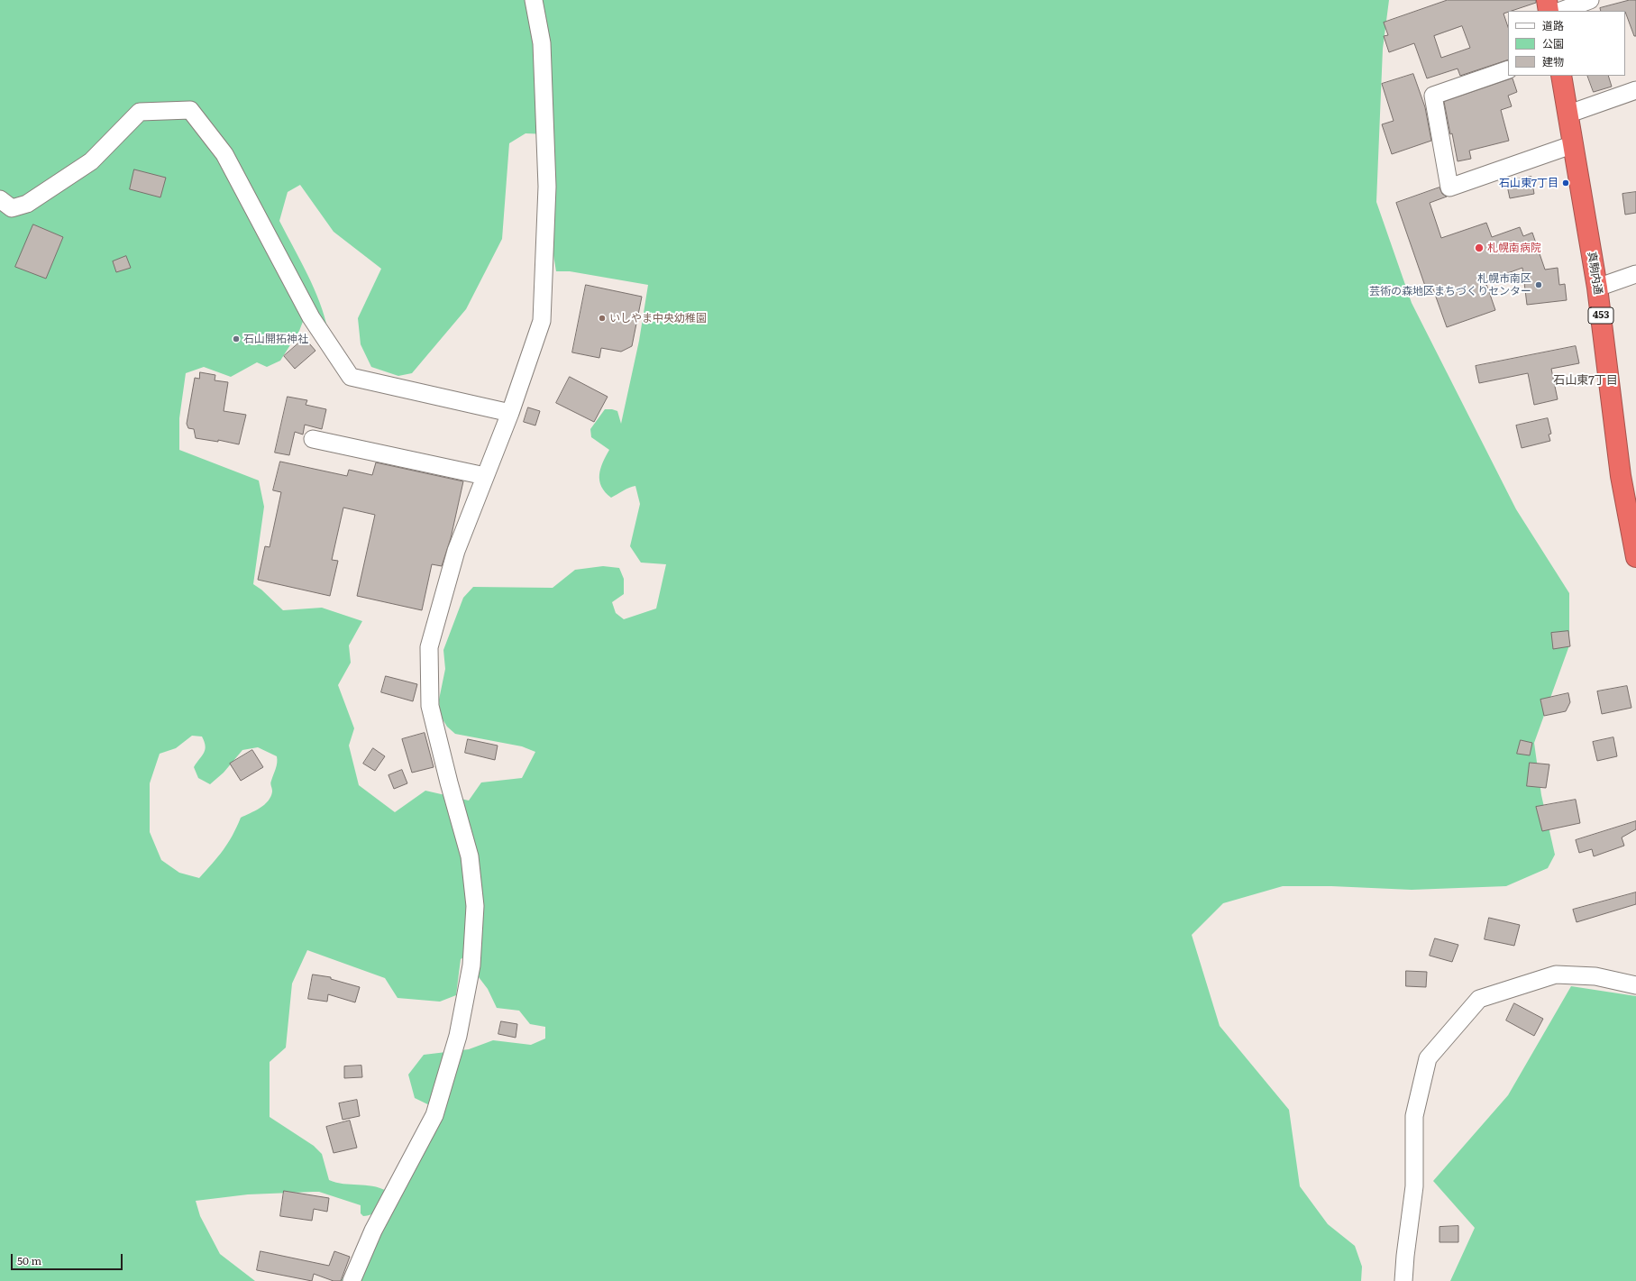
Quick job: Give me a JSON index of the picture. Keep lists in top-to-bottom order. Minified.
{"streets":{"highway":["真駒内通","453"]},"districts":["石山東7丁目"],"places":["石山東7丁目","札幌南病院","札幌市南区 芸術の森地区まちづくりセンター","いしやま中央幼稚園","石山開拓神社"],"legend":["道路","公園","建物"],"scale_bar":"50 m"}
